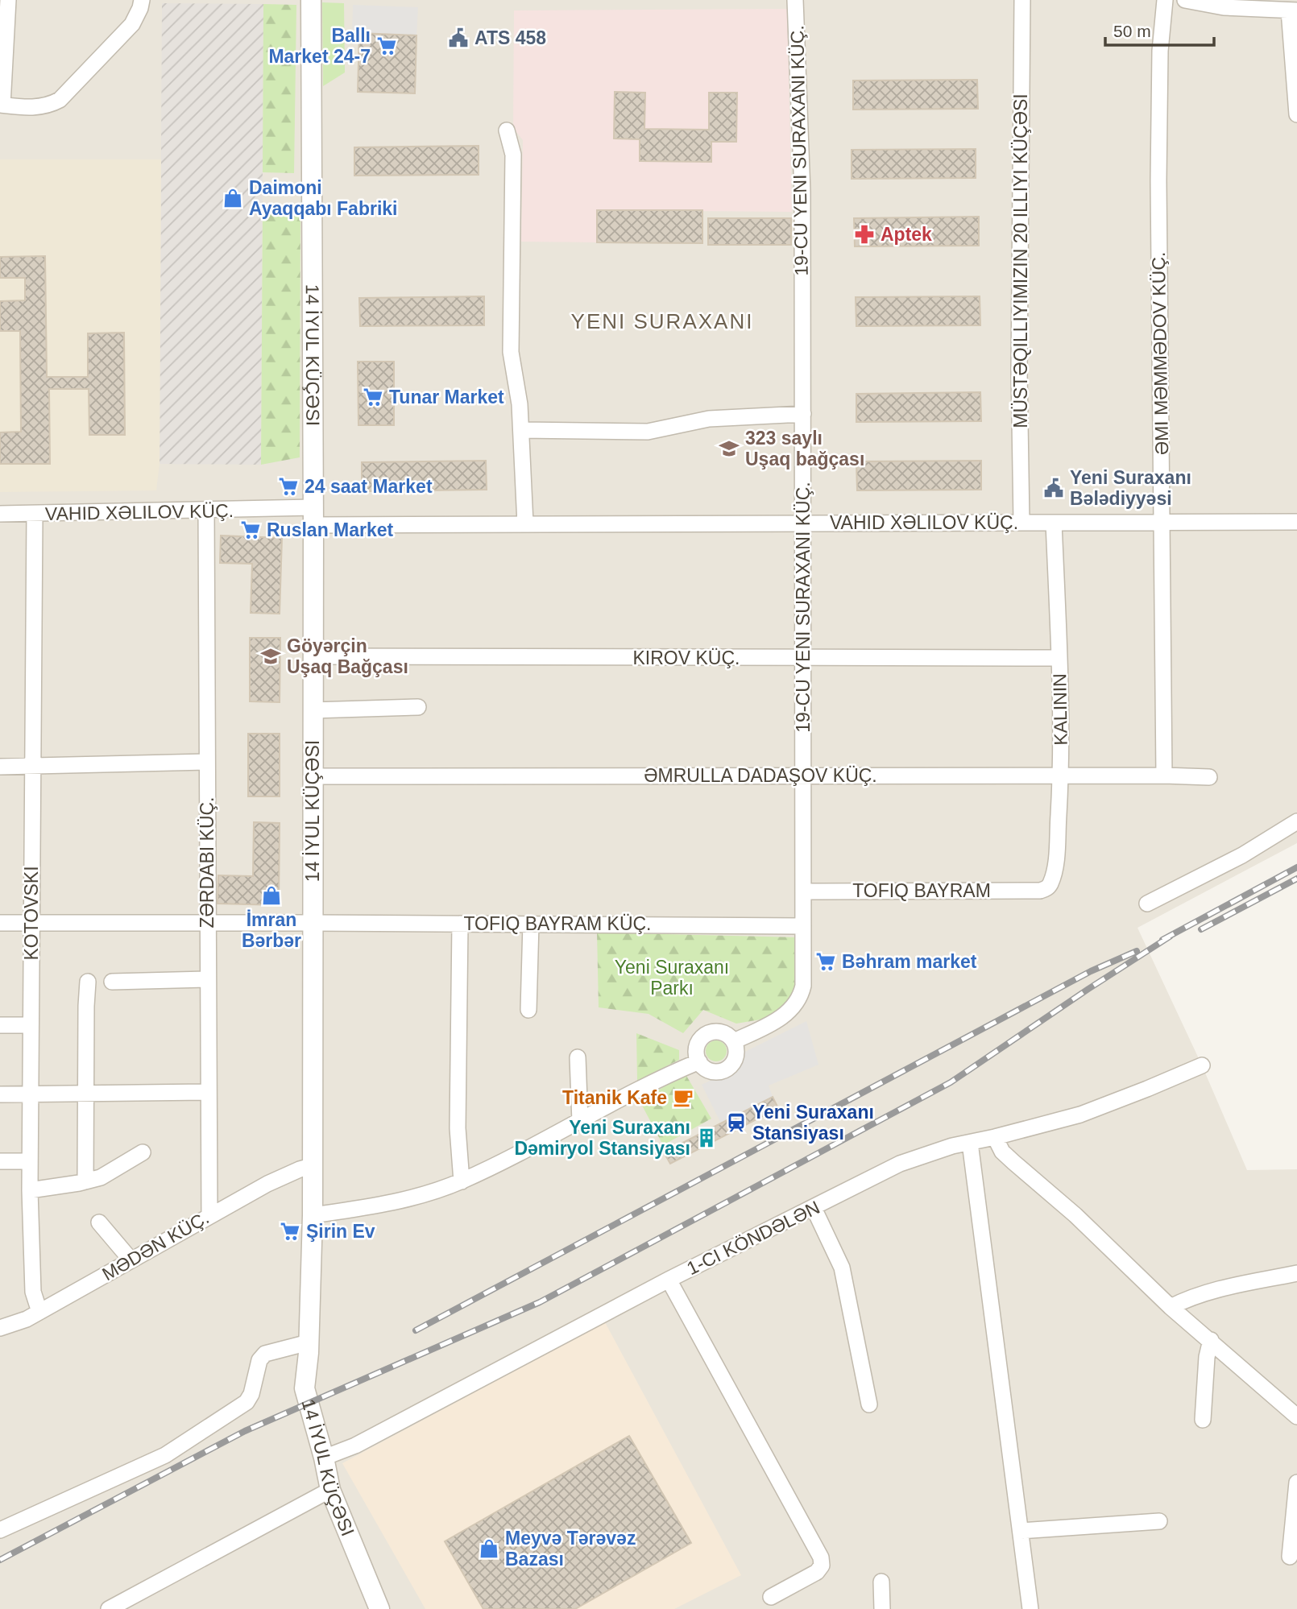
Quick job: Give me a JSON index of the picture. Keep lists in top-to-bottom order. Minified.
{"streets":{"street":["MÜSTƏQILLIYIMIZIN 20 ILLIYI KÜÇƏSI","ƏMI MƏMMƏDOV KÜÇ.","14 İYUL KÜÇƏSI","VAHID XƏLILOV KÜÇ.","KIROV KÜÇ.","KALININ","ƏMRULLA DADAŞOV KÜÇ.","ZƏRDABI KÜÇ.","TOFIQ BAYRAM","KOTOVSKI","TOFIQ BAYRAM KÜÇ.","1-CI KÖNDƏLƏN","MƏDƏN KÜÇ."]},"crossings":[["MÜSTƏQILLIYIMIZIN 20 ILLIYI KÜÇƏSI","VAHID XƏLILOV KÜÇ."],["ƏMI MƏMMƏDOV KÜÇ.","VAHID XƏLILOV KÜÇ."],["ƏMI MƏMMƏDOV KÜÇ.","ƏMRULLA DADAŞOV KÜÇ."],["14 İYUL KÜÇƏSI","VAHID XƏLILOV KÜÇ."],["14 İYUL KÜÇƏSI","KIROV KÜÇ."],["14 İYUL KÜÇƏSI","ƏMRULLA DADAŞOV KÜÇ."],["14 İYUL KÜÇƏSI","TOFIQ BAYRAM KÜÇ."],["14 İYUL KÜÇƏSI","1-CI KÖNDƏLƏN"],["14 İYUL KÜÇƏSI","MƏDƏN KÜÇ."],["VAHID XƏLILOV KÜÇ.","KALININ"],["VAHID XƏLILOV KÜÇ.","ZƏRDABI KÜÇ."],["VAHID XƏLILOV KÜÇ.","KOTOVSKI"],["KIROV KÜÇ.","KALININ"],["KALININ","ƏMRULLA DADAŞOV KÜÇ."],["KALININ","TOFIQ BAYRAM"],["ZƏRDABI KÜÇ.","TOFIQ BAYRAM KÜÇ."],["ZƏRDABI KÜÇ.","MƏDƏN KÜÇ."],["KOTOVSKI","TOFIQ BAYRAM KÜÇ."],["KOTOVSKI","MƏDƏN KÜÇ."]],"districts":["YENI SURAXANI"],"parks":["Yeni Suraxanı Parkı"],"places":{"public building":["ATS 458","Yeni Suraxanı Bələdiyyəsi"],"supermarket":["Ballı Market 24-7","Tunar Market","24 saat Market","Ruslan Market","Bәhram market","Şirin Ev"],"shop":["Daimoni Ayaqqabı Fabriki","İmran Bərbər","Meyvə Tərəvəz Bazası"],"pharmacy":["Aptek"],"school or university":["323 saylı Uşaq bağçası","Göyərçin Uşaq Bağçası"],"cafe":["Titanik Kafe"],"station":["Yeni Suraxanı Stansiyası"],"building":["Yeni Suraxanı Dəmiryol Stansiyası"]},"scale_bar":"50 m"}
